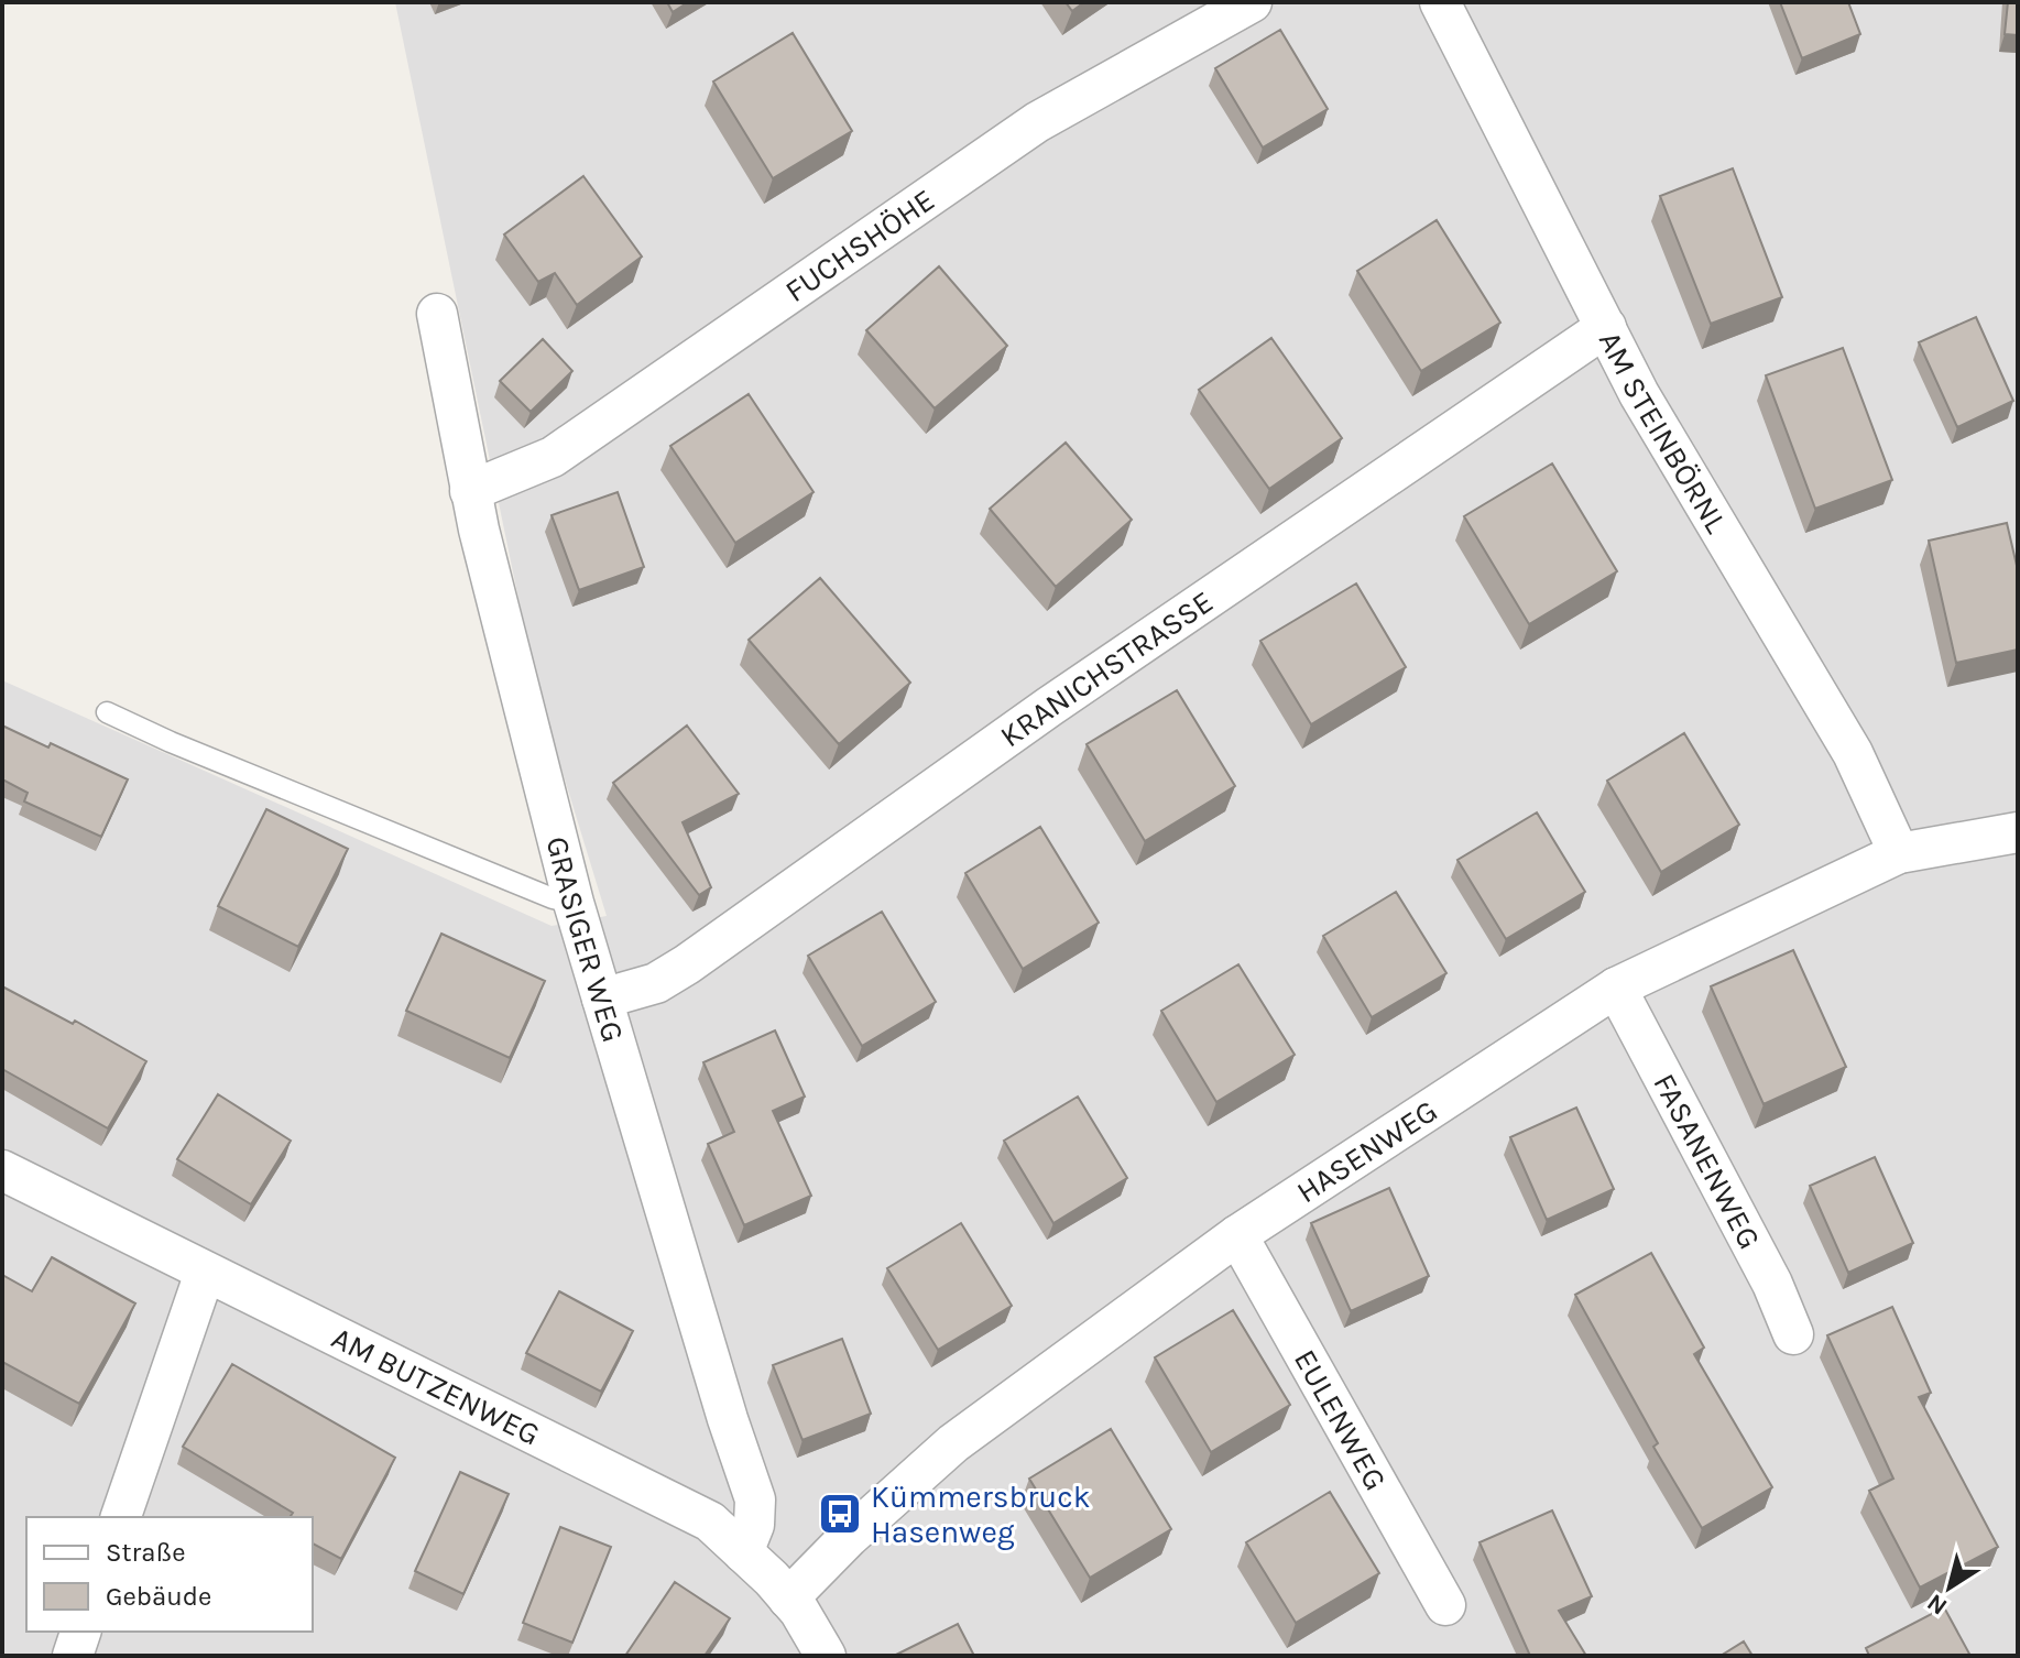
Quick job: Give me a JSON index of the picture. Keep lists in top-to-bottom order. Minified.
{"streets":{"street":["FUCHSHÖHE","AM STEINBÖRNL","KRANICHSTRASSE","GRASIGER WEG","HASENWEG","FASANENWEG","AM BUTZENWEG","EULENWEG"]},"crossings":[["FUCHSHÖHE","GRASIGER WEG"],["AM STEINBÖRNL","KRANICHSTRASSE"],["AM STEINBÖRNL","HASENWEG"],["KRANICHSTRASSE","GRASIGER WEG"],["GRASIGER WEG","AM BUTZENWEG"],["HASENWEG","FASANENWEG"],["HASENWEG","AM BUTZENWEG"],["HASENWEG","EULENWEG"]],"places":{"bus stop":["Kümmersbruck Hasenweg"]},"legend":["Straße","Gebäude"],"north":"bottom left"}
